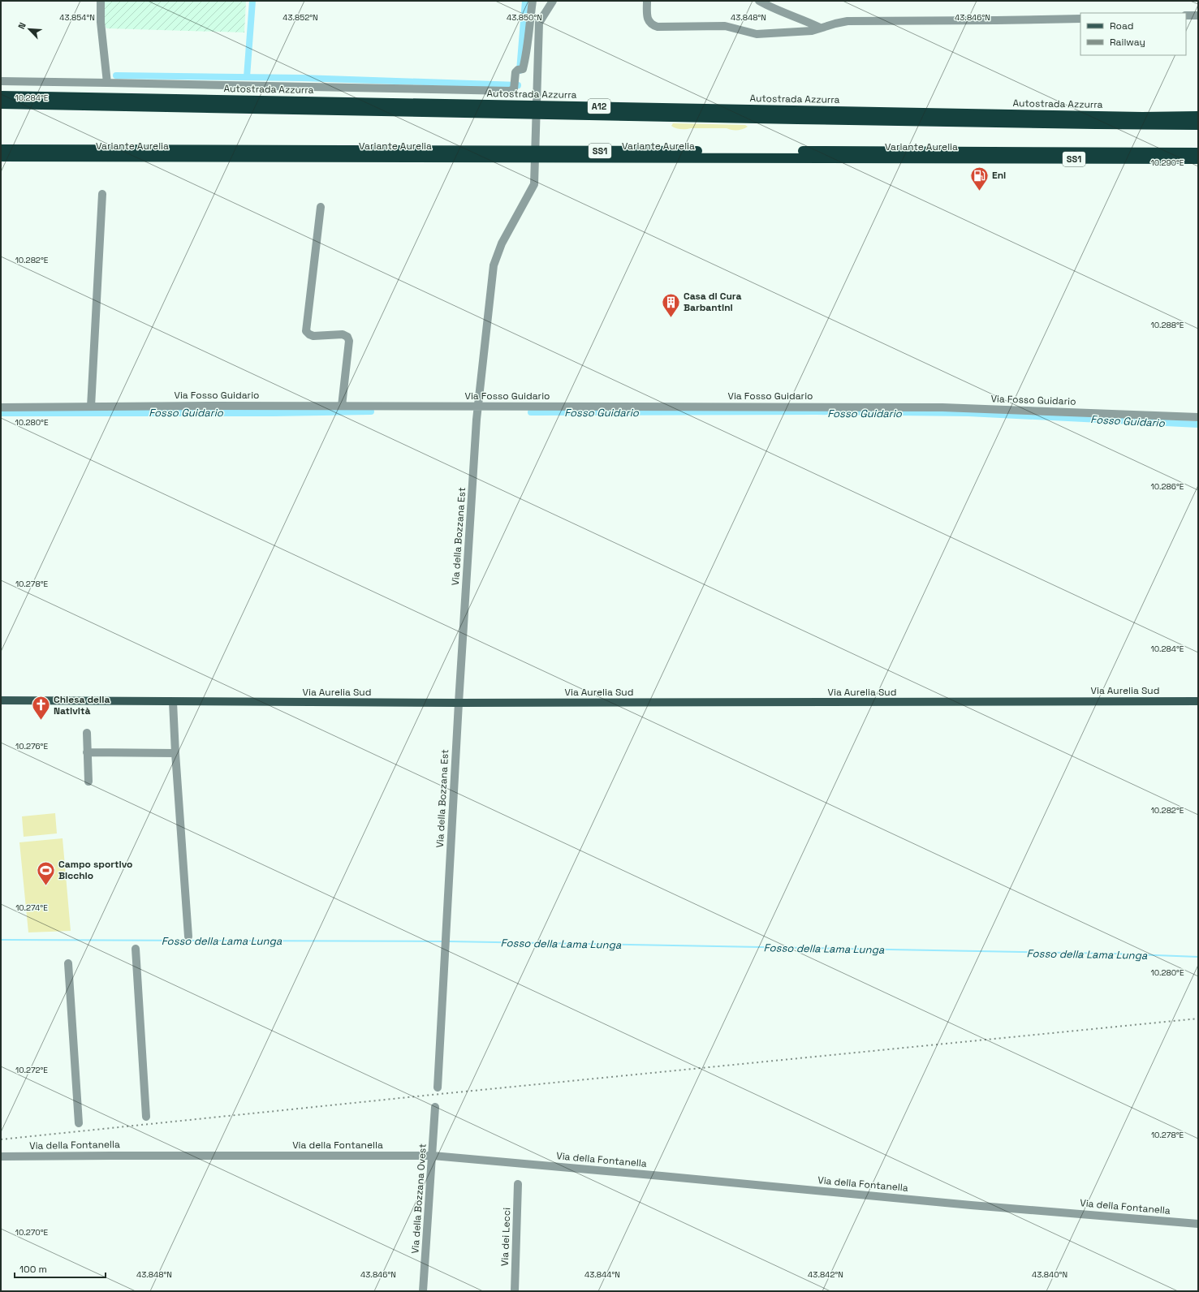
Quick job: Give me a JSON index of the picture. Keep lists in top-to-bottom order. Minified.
{"streets":{"highway":["Autostrada Azzurra","A12","Variante Aurelia","SS1"],"main road":["Via Aurelia Sud"],"street":["Via Fosso Guidario","Via della Bozzana Est","Via della Fontanella","Via della Bozzana Ovest","Via dei Lecci"]},"crossings":[["Via Fosso Guidario","Via della Bozzana Est"],["Via della Bozzana Est","Via Aurelia Sud"],["Via della Fontanella","Via della Bozzana Ovest"]],"water":["Fosso Guidario","Fosso della Lama Lunga"],"places":{"fuel station":["Eni"],"building":["Casa di Cura Barbantini"],"church":["Chiesa della Natività"],"sports":["Campo sportivo Bicchio"]},"legend":["Road","Railway"],"scale_bar":"100 m","north":"top left","coordinates":["43.854°N","43.852°N","43.850°N","43.848°N","43.846°N","10.284°E","10.290°E","10.282°E","10.288°E","10.280°E","10.286°E","10.278°E","10.276°E","10.274°E","10.272°E","10.270°E","43.844°N","43.842°N","43.840°N"]}
